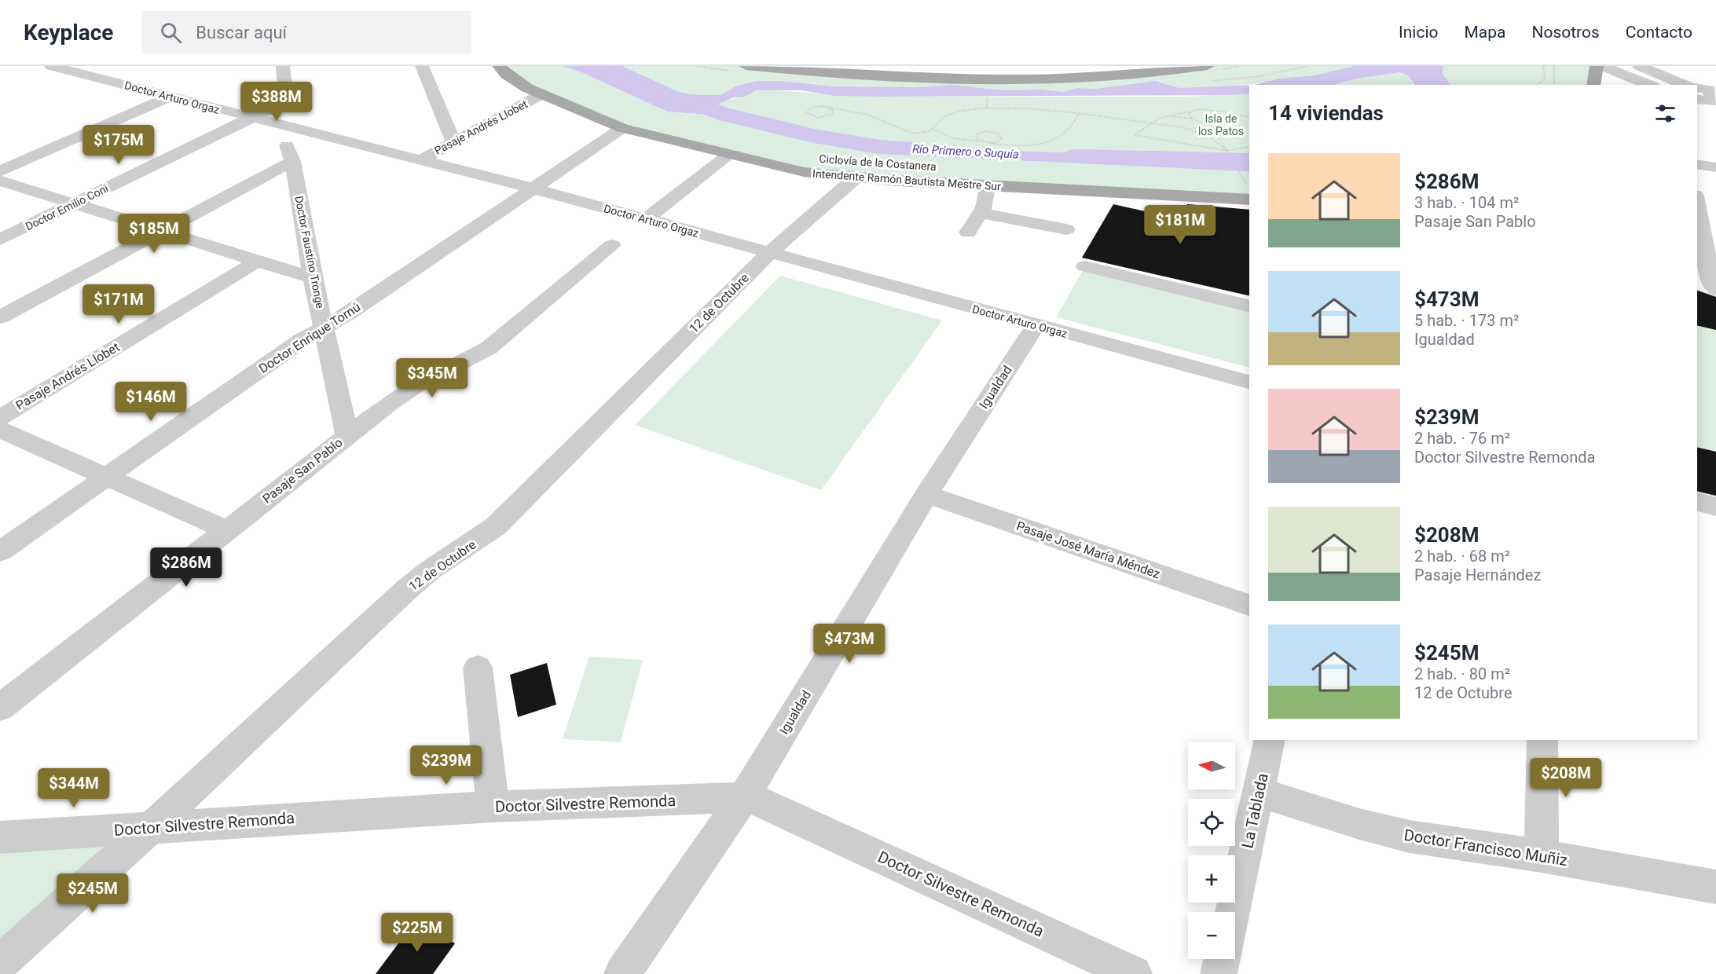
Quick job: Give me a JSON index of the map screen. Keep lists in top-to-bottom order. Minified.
{"streets":{"main road":["Intendente Ramón Bautista Mestre Sur"],"street":["Doctor Arturo Orgaz","Pasaje Andrés Llobet","Doctor Emilio Coni","Doctor Faustino Tronge","12 de Octubre","Doctor Enrique Tornú","Igualdad","Pasaje San Pablo","Pasaje José María Méndez","Doctor Silvestre Remonda","La Tablada","Doctor Francisco Muñiz"]},"crossings":[["Doctor Arturo Orgaz","Pasaje Andrés Llobet"],["Doctor Arturo Orgaz","Doctor Emilio Coni"],["Doctor Arturo Orgaz","Doctor Faustino Tronge"],["Doctor Arturo Orgaz","12 de Octubre"],["Doctor Arturo Orgaz","Doctor Enrique Tornú"],["Doctor Arturo Orgaz","Igualdad"],["Pasaje Andrés Llobet","Intendente Ramón Bautista Mestre Sur"],["Intendente Ramón Bautista Mestre Sur","12 de Octubre"],["Intendente Ramón Bautista Mestre Sur","Doctor Enrique Tornú"],["Doctor Faustino Tronge","Doctor Enrique Tornú"],["Doctor Faustino Tronge","Pasaje San Pablo"],["12 de Octubre","Doctor Silvestre Remonda"],["Igualdad","Pasaje José María Méndez"],["Igualdad","Doctor Silvestre Remonda"],["La Tablada","Doctor Francisco Muñiz"]],"water":["Río Primero o Suquía"],"parks":["Isla de los Patos"],"north":"left","page":{"header":"Keyplace","search":"Buscar aquí","nav":["Inicio","Mapa","Nosotros","Contacto"],"price":["$388M","$175M","$181M","$185M","$171M","$345M","$146M","$286M","$473M","$239M","$208M","$344M","$245M","$225M"],"heading":"14 viviendas","list":[{"name":"$286M","note":"3 hab. · 104 m² · Pasaje San Pablo"},{"name":"$473M","note":"5 hab. · 173 m² · Igualdad"},{"name":"$239M","note":"2 hab. · 76 m² · Doctor Silvestre Remonda"},{"name":"$208M","note":"2 hab. · 68 m² · Pasaje Hernández"},{"name":"$245M","note":"2 hab. · 80 m² · 12 de Octubre"}],"map_buttons":["+","−"]}}
